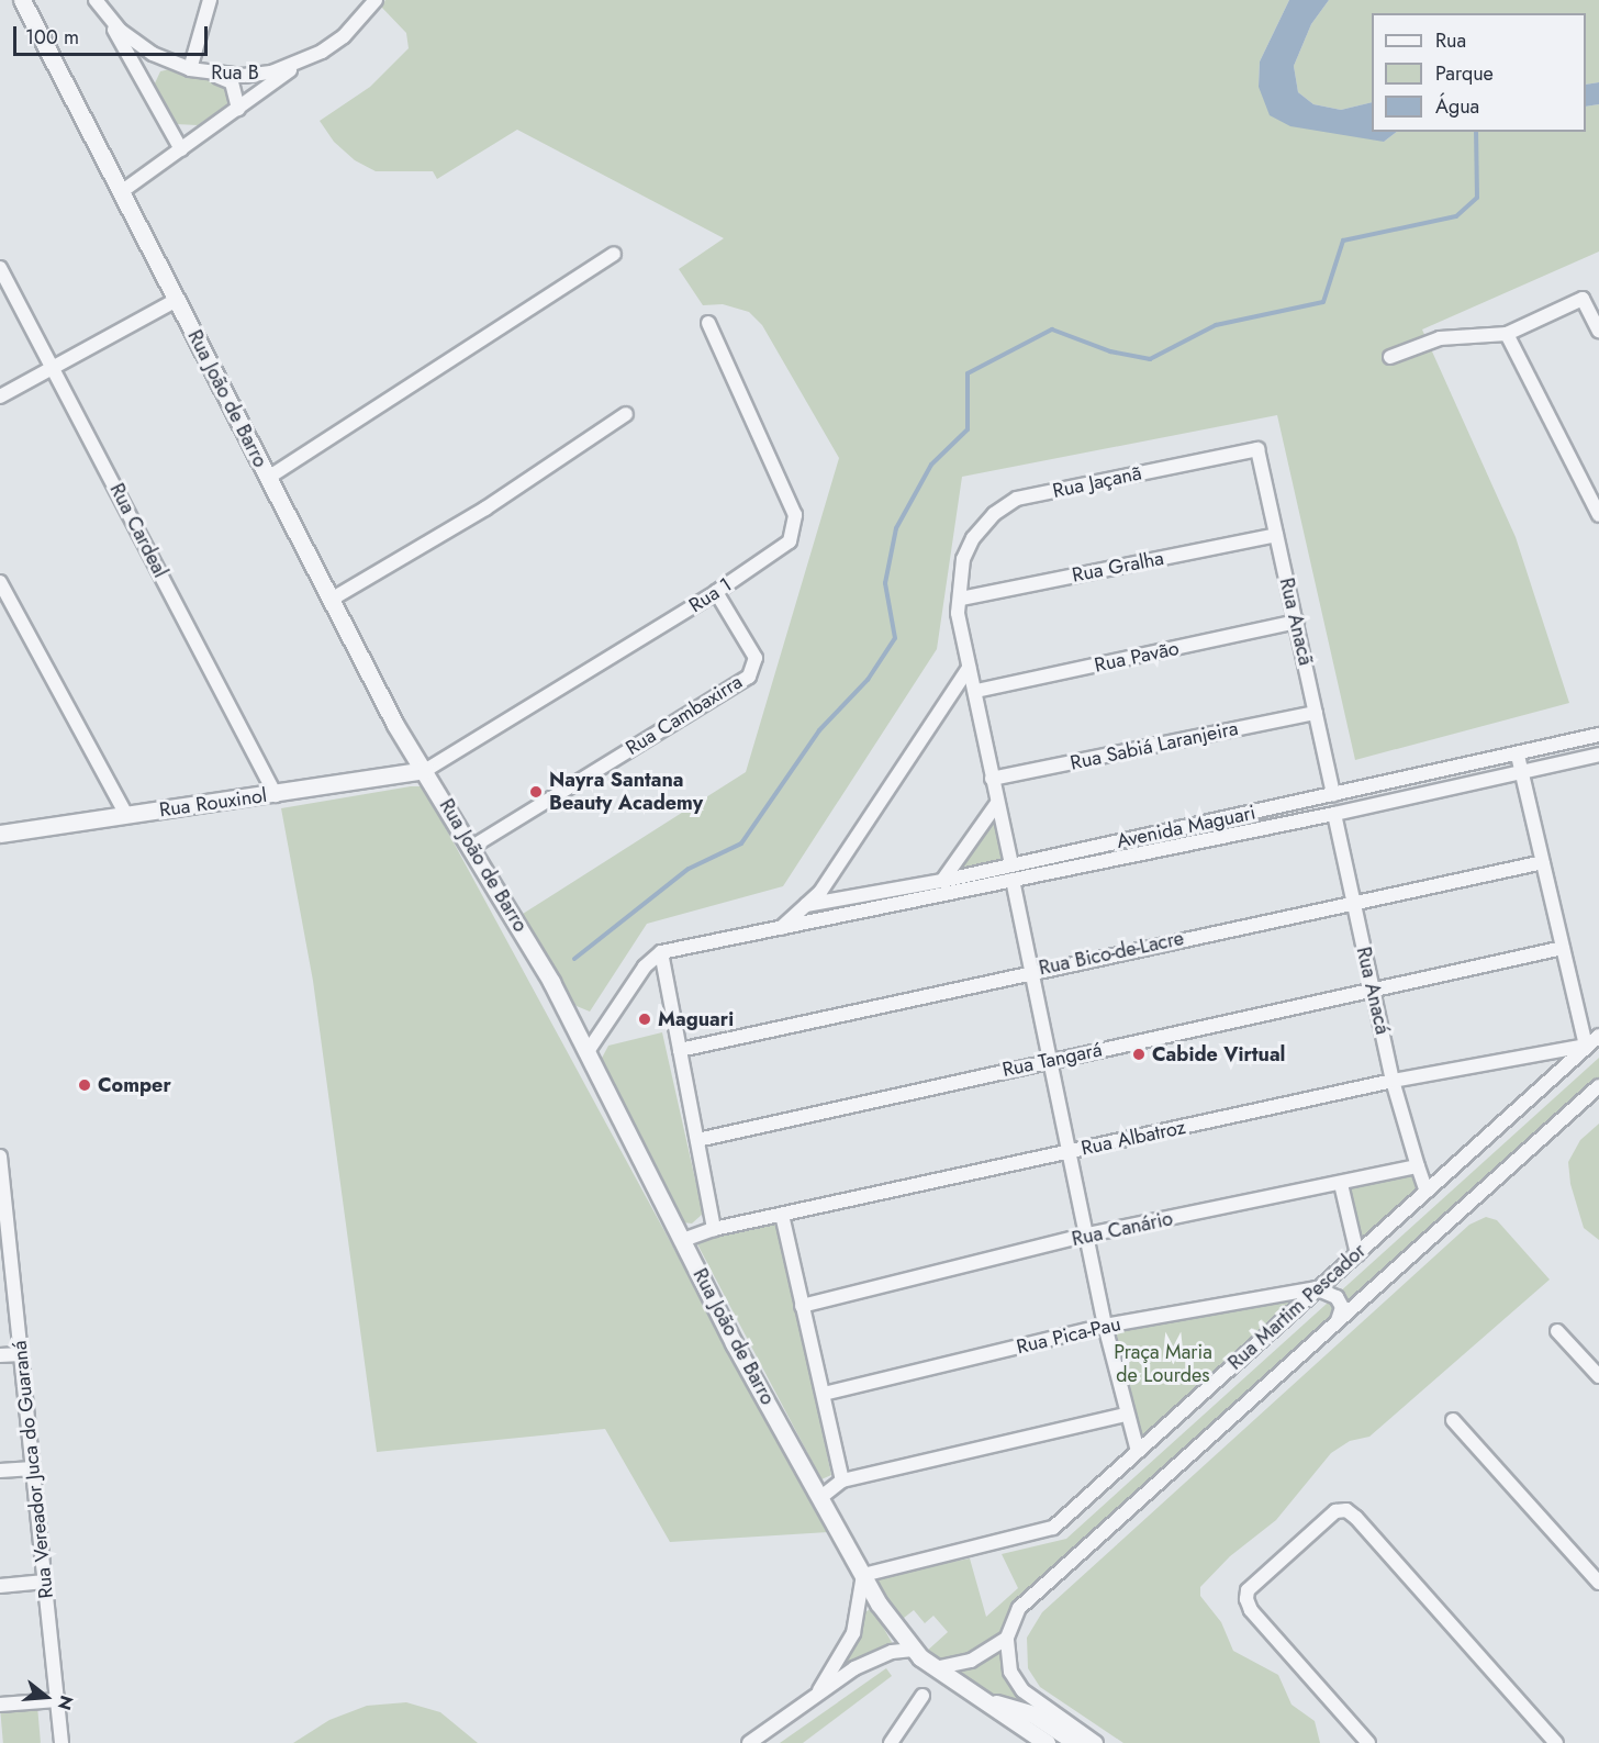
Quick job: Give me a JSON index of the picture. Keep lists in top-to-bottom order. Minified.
{"streets":{"street":["Rua B","Rua João de Barro","Rua Jaçanã","Rua Cardeal","Rua Gralha","Rua 1","Rua Anacã","Rua Pavão","Rua Cambaxirra","Rua Sabiá Laranjeira","Rua Rouxinol","Avenida Maguari","Rua Bico-de-Lacre","Rua Anacá","Rua Tangará","Rua Albatroz","Rua Canário","Rua Martim Pescador","Rua Pica-Pau","Rua Vereador Juca do Guaraná"]},"crossings":[["Rua João de Barro","Rua 1"],["Rua João de Barro","Rua Cambaxirra"],["Rua João de Barro","Rua Rouxinol"],["Rua João de Barro","Rua Albatroz"],["Rua João de Barro","Rua Martim Pescador"],["Rua Jaçanã","Rua Gralha"],["Rua Jaçanã","Rua Anacã"],["Rua Cardeal","Rua Rouxinol"],["Rua Gralha","Rua Anacã"],["Rua 1","Rua Cambaxirra"],["Rua 1","Rua Rouxinol"],["Rua Anacã","Rua Pavão"],["Rua Anacã","Rua Sabiá Laranjeira"],["Rua Anacã","Avenida Maguari"],["Avenida Maguari","Rua Anacá"],["Rua Bico-de-Lacre","Rua Anacá"],["Rua Anacá","Rua Tangará"],["Rua Anacá","Rua Albatroz"],["Rua Anacá","Rua Canário"],["Rua Albatroz","Rua Martim Pescador"],["Rua Martim Pescador","Rua Pica-Pau"]],"parks":["Praça Maria de Lourdes"],"places":["Nayra Santana Beauty Academy","Maguari","Cabide Virtual","Comper"],"legend":["Rua","Parque","Água"],"scale_bar":"100 m","north":"right"}
